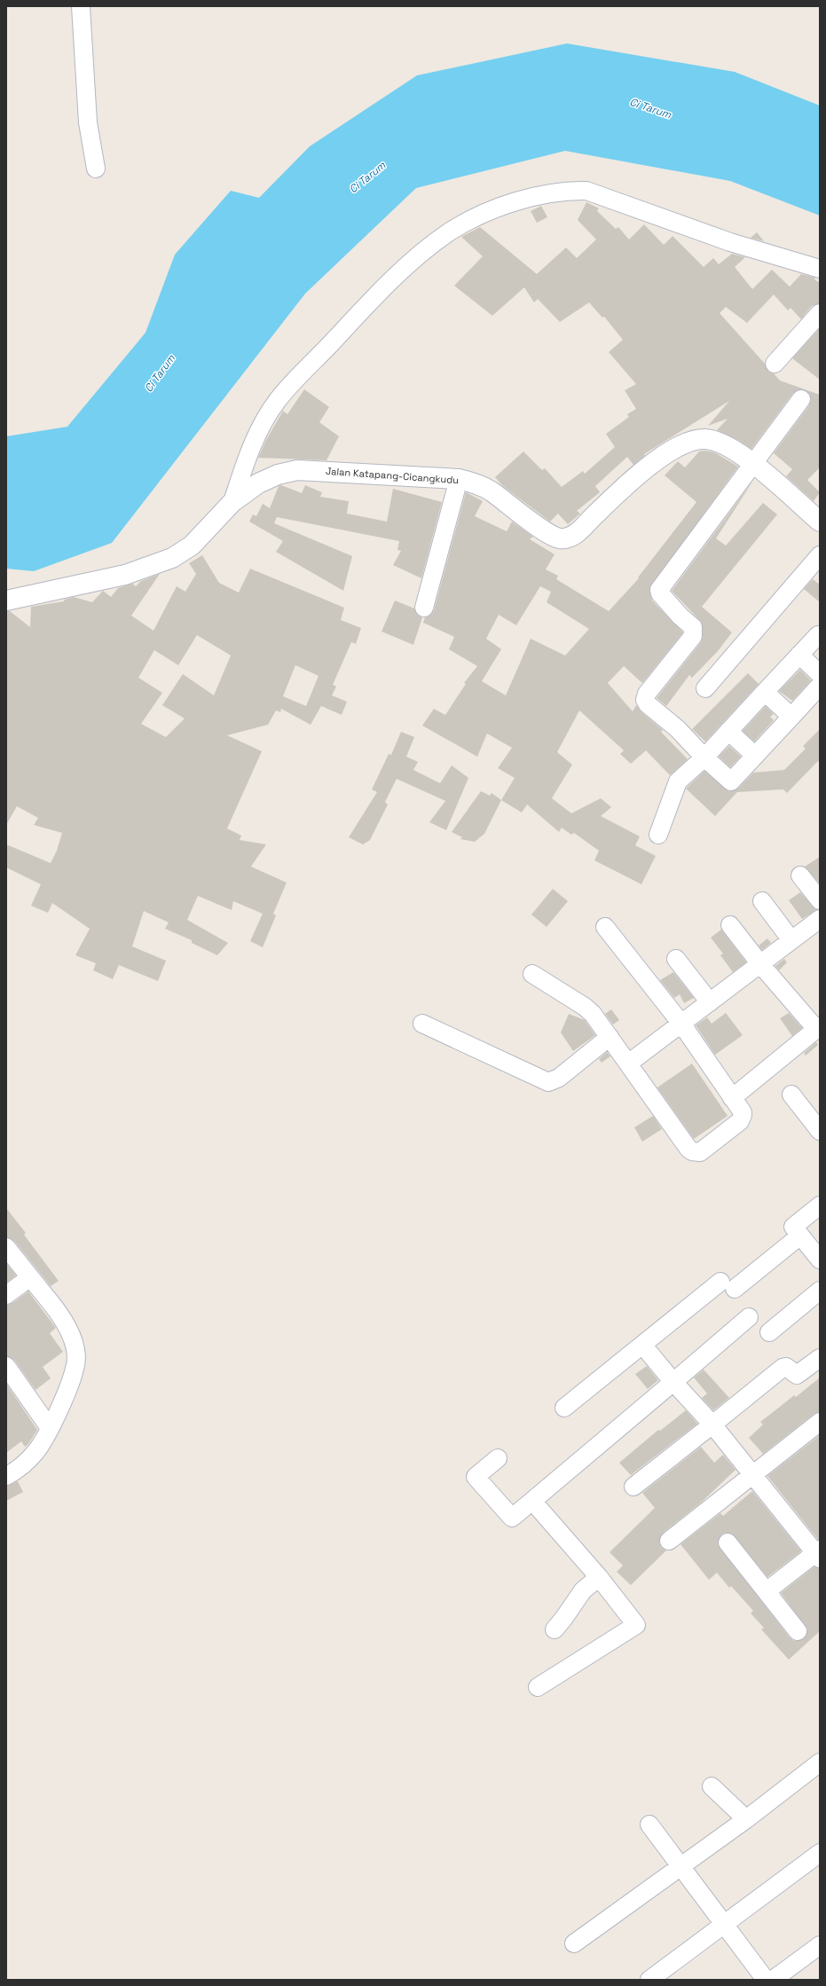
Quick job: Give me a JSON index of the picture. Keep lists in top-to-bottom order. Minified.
{"streets":{"street":["Jalan Katapang-Cicangkudu"]},"water":["Ci Tarum"]}
